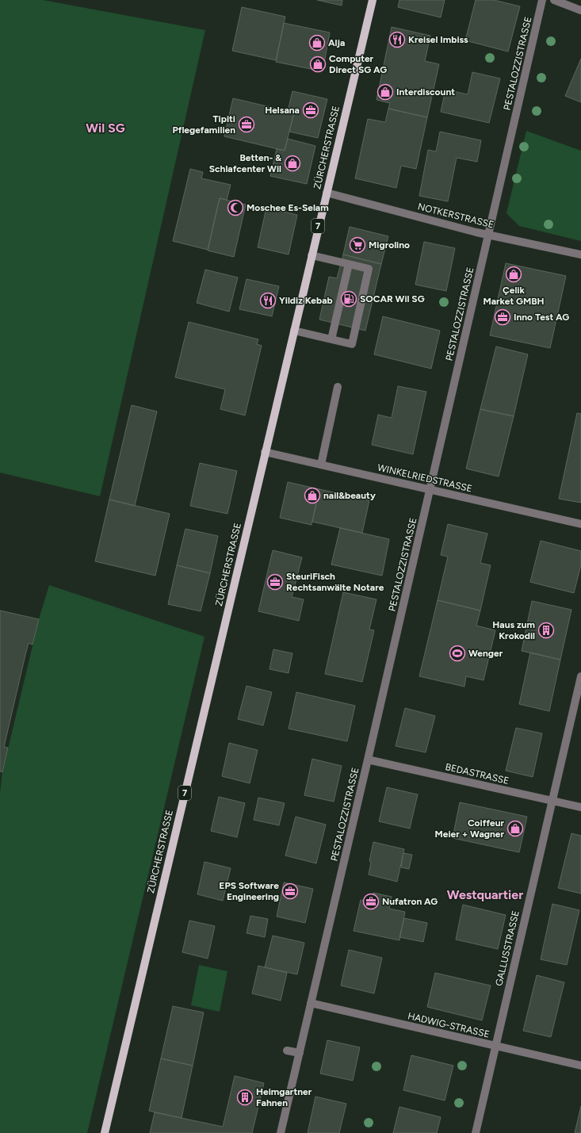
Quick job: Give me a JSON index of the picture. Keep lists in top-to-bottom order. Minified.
{"streets":{"main road":["ZÜRCHERSTRASSE","7"],"street":["PESTALOZZISTRASSE","NOTKERSTRASSE","WINKELRIEDSTRASSE","BEDASTRASSE","GALLUSSTRASSE","HADWIG-STRASSE"]},"crossings":[["PESTALOZZISTRASSE","NOTKERSTRASSE"],["PESTALOZZISTRASSE","WINKELRIEDSTRASSE"],["PESTALOZZISTRASSE","BEDASTRASSE"],["PESTALOZZISTRASSE","HADWIG-STRASSE"],["ZÜRCHERSTRASSE","NOTKERSTRASSE"],["ZÜRCHERSTRASSE","WINKELRIEDSTRASSE"],["BEDASTRASSE","GALLUSSTRASSE"],["GALLUSSTRASSE","HADWIG-STRASSE"]],"districts":["Wil SG","Westquartier"],"places":{"restaurant":["Kreisel Imbiss","Yildiz Kebab"],"shop":["Alja","Computer Direct SG AG","Interdiscount","Betten- & Schlafcenter Wil","Çelik Market GMBH","nail&beauty","Coiffeur Meier + Wagner"],"office":["Helsana","Tipiti Pflegefamilien","Inno Test AG","SteuriFisch Rechtsanwälte Notare","EPS Software Engineering","Nufatron AG"],"mosque":["Moschee Es-Selam"],"supermarket":["Migrolino"],"fuel station":["SOCAR Wil SG"],"building":["Haus zum Krokodil","Heimgartner Fahnen"],"sports":["Wenger"]}}
